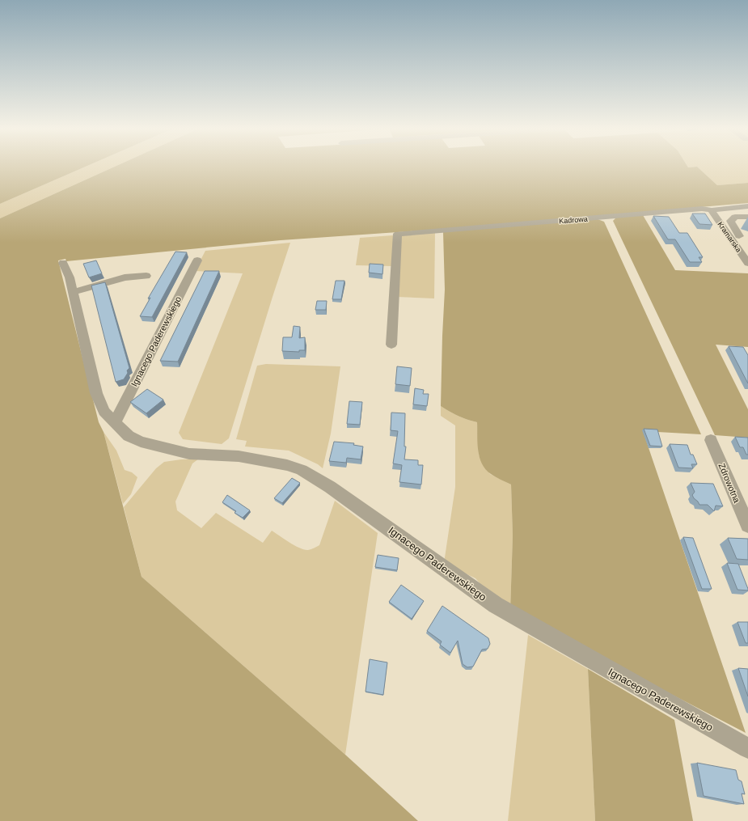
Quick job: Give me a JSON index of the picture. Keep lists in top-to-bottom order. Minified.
{"streets":{"street":["Kadrowa","Kramarska","Ignacego Paderewskiego","Zdrowotna"]},"crossings":[["Kadrowa","Kramarska"]]}
